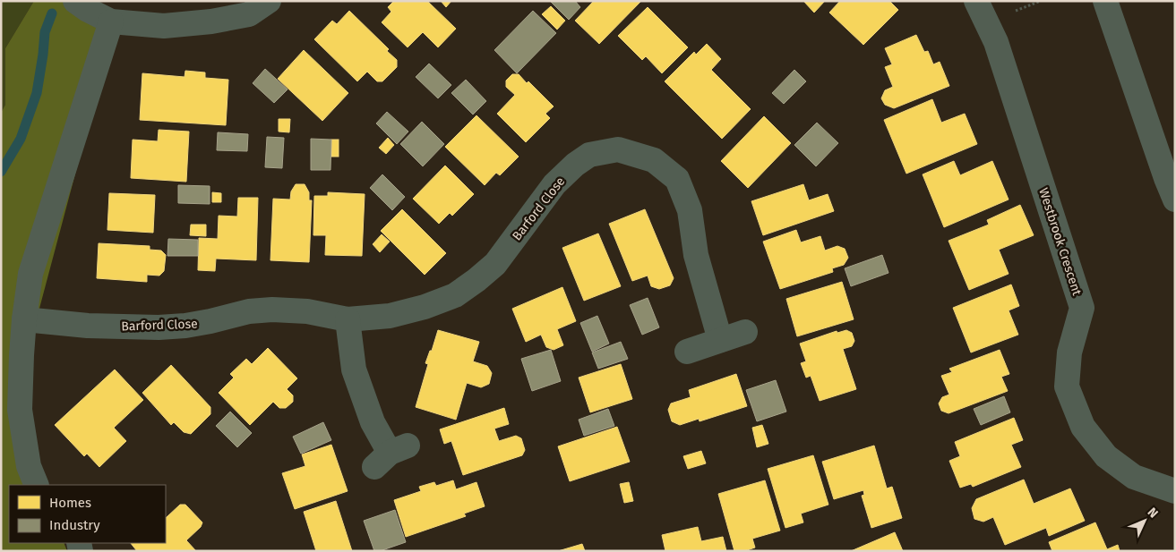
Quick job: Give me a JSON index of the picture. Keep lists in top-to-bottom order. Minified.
{"streets":{"street":["Barford Close","Westbrook Crescent"]},"legend":["Homes","Industry"],"north":"top right"}
